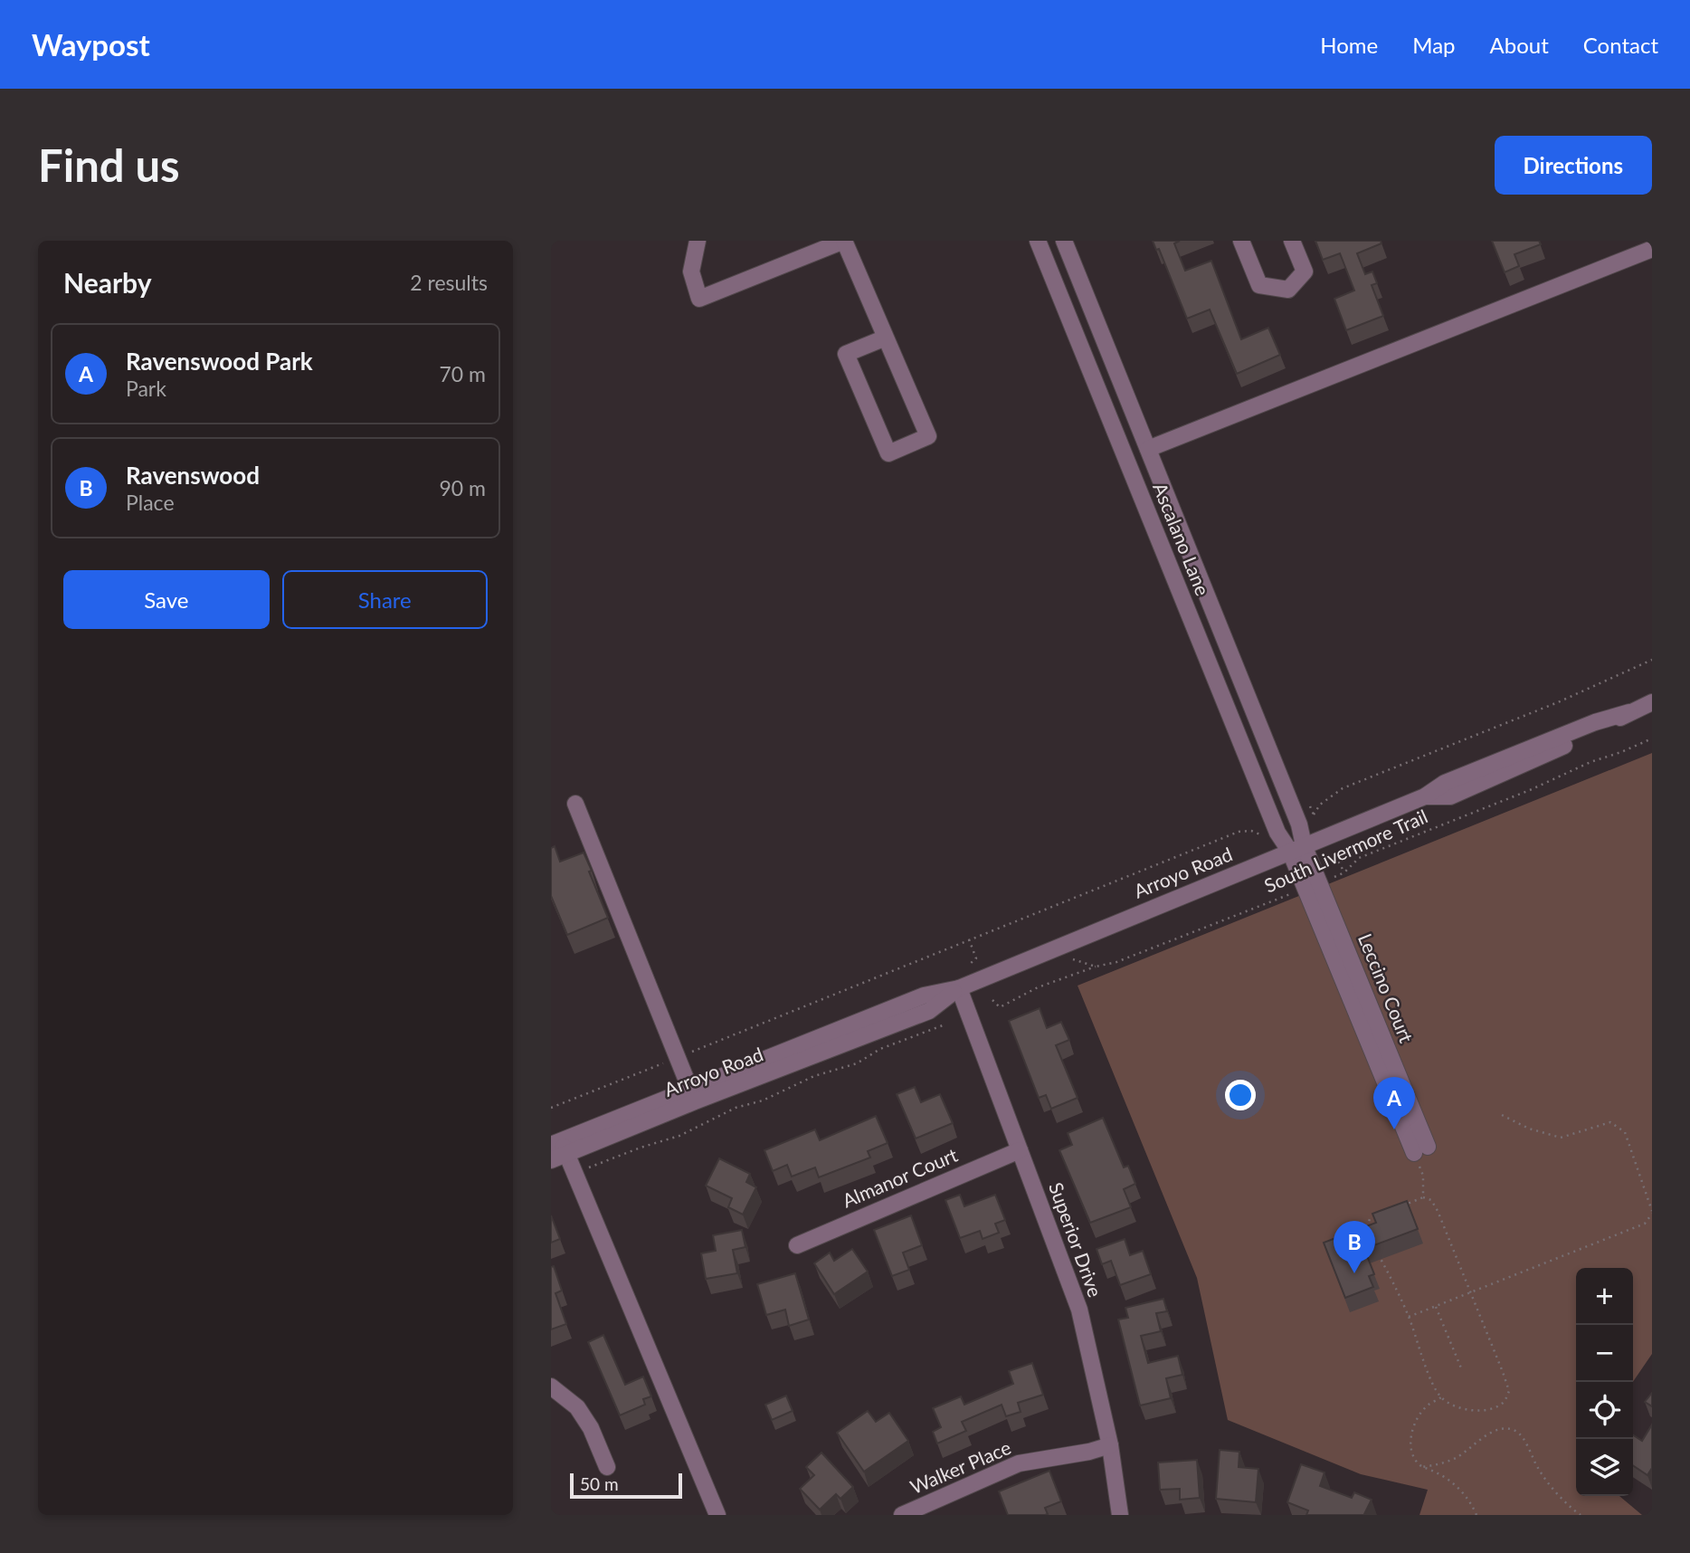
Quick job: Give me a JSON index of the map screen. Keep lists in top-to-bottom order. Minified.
{"streets":{"street":["Ascalano Lane","Arroyo Road","Leccino Court","Almanor Court","Superior Drive","Walker Place"],"path":["South Livermore Trail"]},"crossings":[["Ascalano Lane","Arroyo Road"],["Ascalano Lane","Leccino Court"],["South Livermore Trail","Leccino Court"],["Arroyo Road","Leccino Court"],["Arroyo Road","Superior Drive"],["Almanor Court","Superior Drive"],["Superior Drive","Walker Place"]],"scale_bar":"50 m","page":{"header":"Waypost","nav":["Home","Map","About","Contact"],"buttons":["Directions",["Save","Share"]],"title":"Find us","heading":["Nearby","2 results"],"list":[{"mark":"A","name":"Ravenswood Park","note":"Park","value":"70 m"},{"mark":"B","name":"Ravenswood","note":"Place","value":"90 m"}],"pins":["A","B"],"map_buttons":["+","−"],"scale":"50 m"}}
